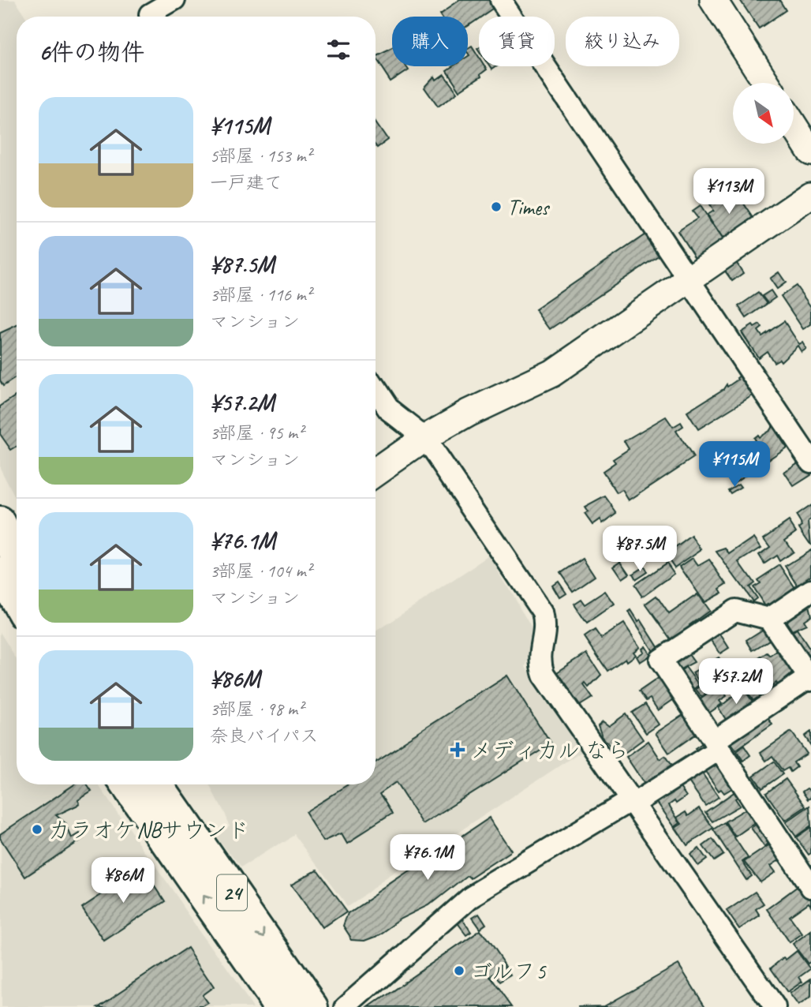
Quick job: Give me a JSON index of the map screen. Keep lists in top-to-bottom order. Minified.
{"streets":{"highway":["24"]},"places":{"other":["Times","カラオケNBサウンド","ゴルフ5"],"health":["メディカル なら"]},"north":"bottom right","page":{"chip":["購入","賃貸","絞り込み"],"heading":"6件の物件","list":[{"name":"¥115M","note":"5部屋 · 153 m² · 一戸建て"},{"name":"¥87.5M","note":"3部屋 · 116 m² · マンション"},{"name":"¥57.2M","note":"3部屋 · 95 m² · マンション"},{"name":"¥76.1M","note":"3部屋 · 104 m² · マンション"},{"name":"¥86M","note":"3部屋 · 98 m² · 奈良バイパス"}],"price":["¥113M","¥115M","¥87.5M","¥57.2M","¥76.1M","¥86M"]}}
